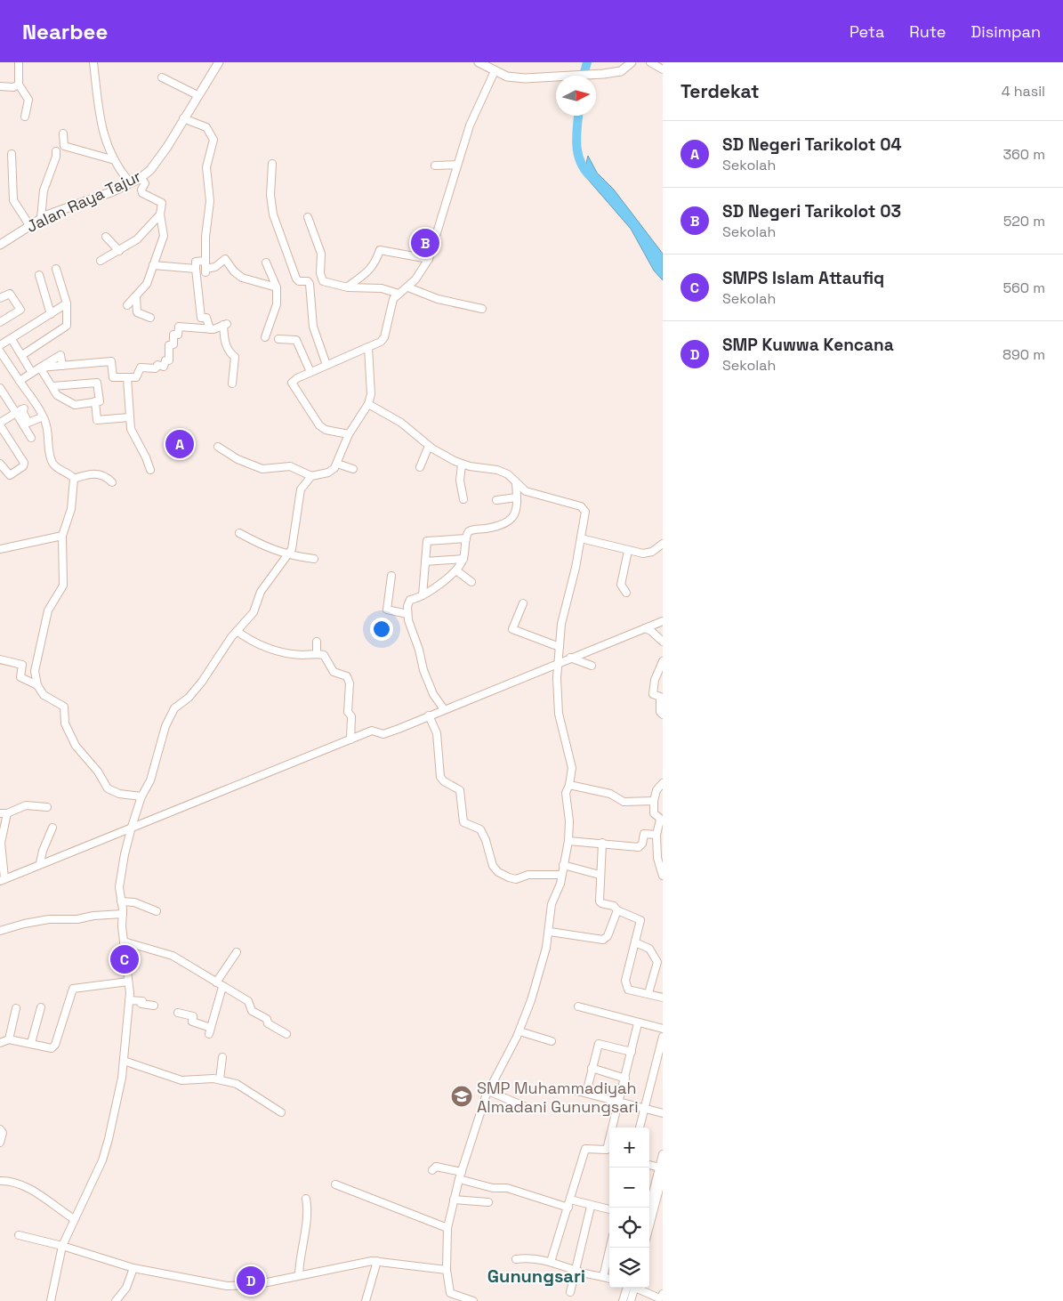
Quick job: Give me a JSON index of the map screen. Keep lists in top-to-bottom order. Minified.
{"streets":{"main road":["Jalan Raya Tajur"]},"districts":["Gunungsari"],"places":{"school or university":["SMP Muhammadiyah Almadani Gunungsari"]},"north":"right","page":{"header":"Nearbee","nav":["Peta","Rute","Disimpan"],"heading":["Terdekat","4 hasil"],"list":[{"mark":"A","name":"SD Negeri Tarikolot 04","note":"Sekolah","value":"360 m"},{"mark":"B","name":"SD Negeri Tarikolot 03","note":"Sekolah","value":"520 m"},{"mark":"C","name":"SMPS Islam Attaufiq","note":"Sekolah","value":"560 m"},{"mark":"D","name":"SMP Kuwwa Kencana","note":"Sekolah","value":"890 m"}],"pins":["B","A","C","D"],"map_buttons":["+","−"]}}
